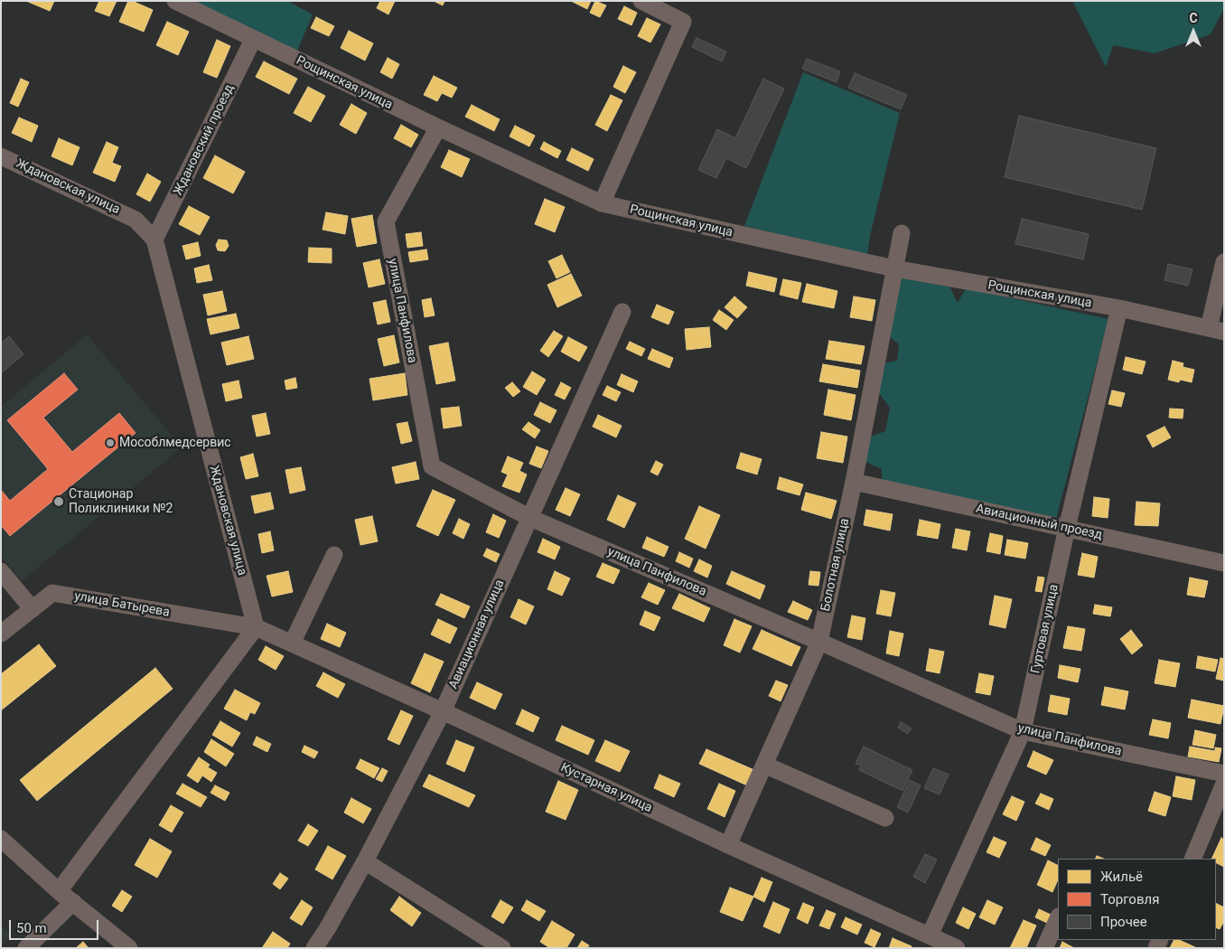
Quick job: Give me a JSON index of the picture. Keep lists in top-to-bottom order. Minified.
{"streets":{"street":["Рощинская улица","Ждановский проезд","Ждановская улица","улица Панфилова","Авиационный проезд","Болотная улица","улица Батырева","Гуртовая улица","Авиационная улица","Кустарная улица"]},"crossings":[["Рощинская улица","Ждановский проезд"],["Рощинская улица","улица Панфилова"],["Рощинская улица","Болотная улица"],["Рощинская улица","Гуртовая улица"],["Ждановский проезд","Ждановская улица"],["Ждановская улица","улица Батырева"],["Ждановская улица","Кустарная улица"],["улица Панфилова","Болотная улица"],["улица Панфилова","Гуртовая улица"],["улица Панфилова","Авиационная улица"],["Авиационный проезд","Болотная улица"],["Авиационный проезд","Гуртовая улица"],["Болотная улица","Кустарная улица"],["улица Батырева","Кустарная улица"],["Гуртовая улица","Кустарная улица"],["Авиационная улица","Кустарная улица"]],"places":["Мособлмедсервис","Стационар Поликлиники №2"],"legend":["Жильё","Торговля","Прочее"],"scale_bar":"50 m","north":"top"}
